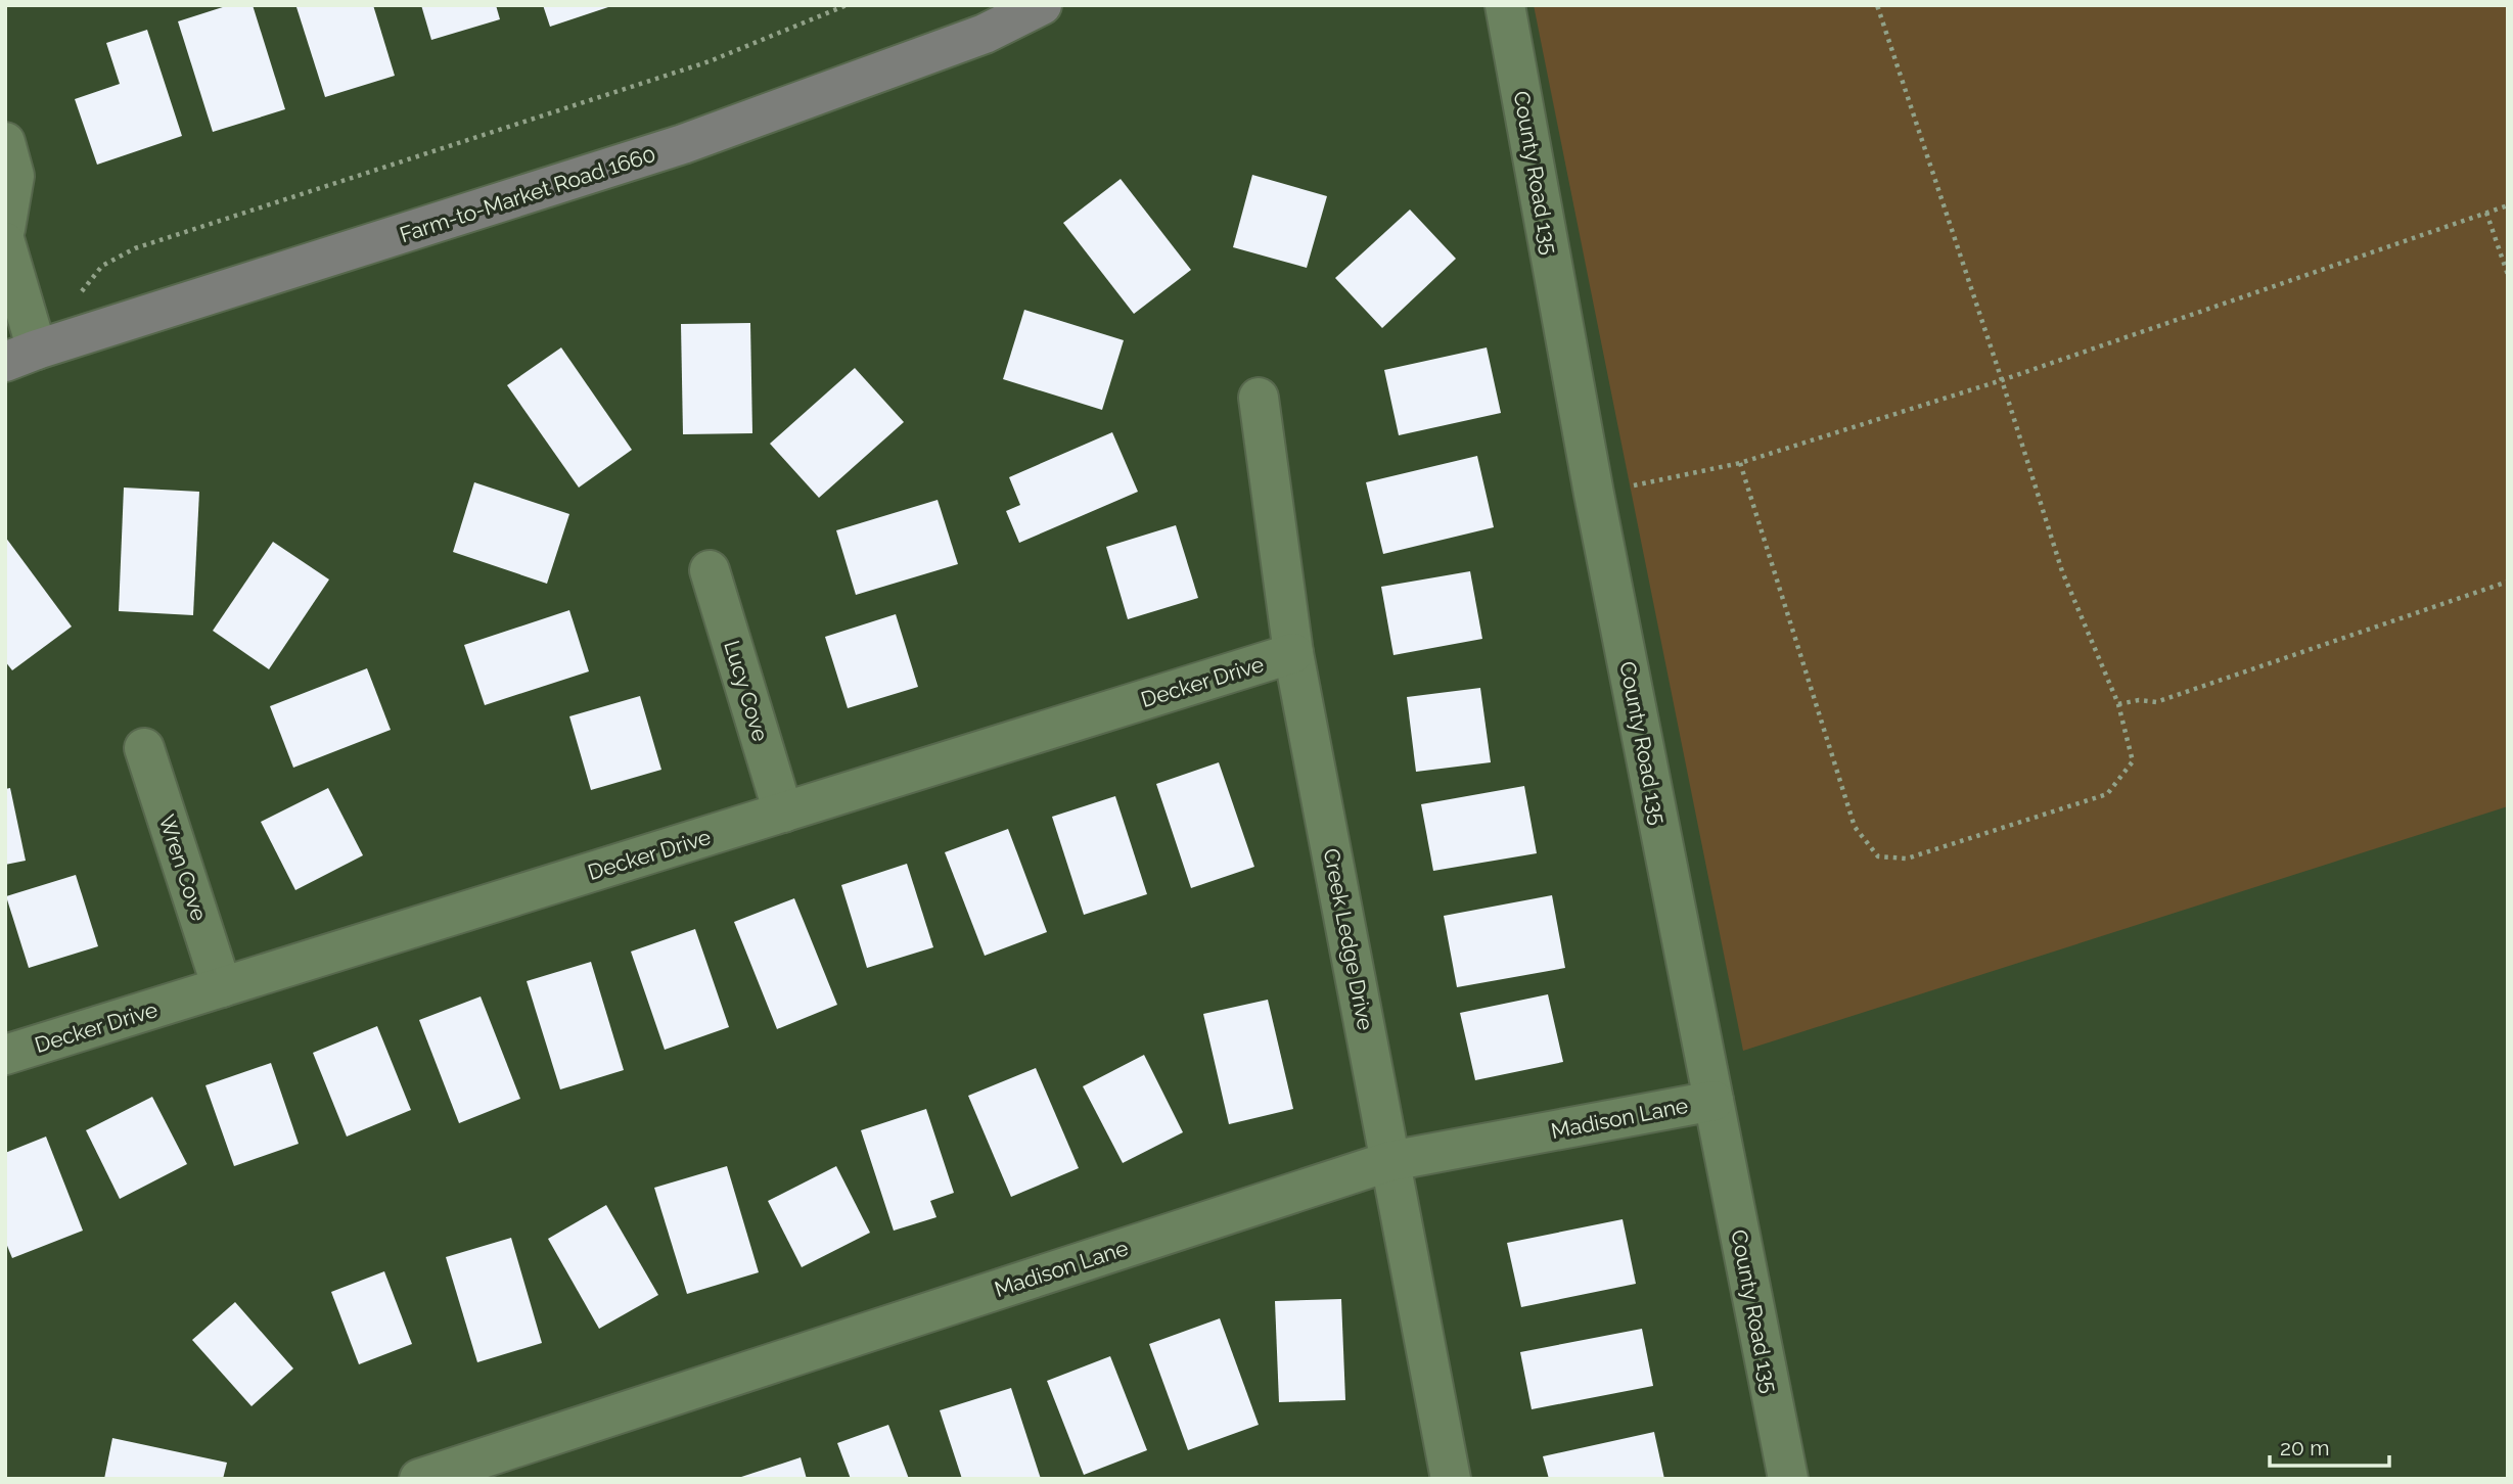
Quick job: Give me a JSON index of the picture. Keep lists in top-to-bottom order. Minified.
{"streets":{"main road":["Farm-to-Market Road 1660"],"street":["County Road 135","Decker Drive","Lucy Cove","Wren Cove","Creek Ledge Drive","Madison Lane"]},"crossings":[["County Road 135","Madison Lane"],["Decker Drive","Lucy Cove"],["Decker Drive","Wren Cove"],["Decker Drive","Creek Ledge Drive"],["Creek Ledge Drive","Madison Lane"]],"scale_bar":"20 m"}
